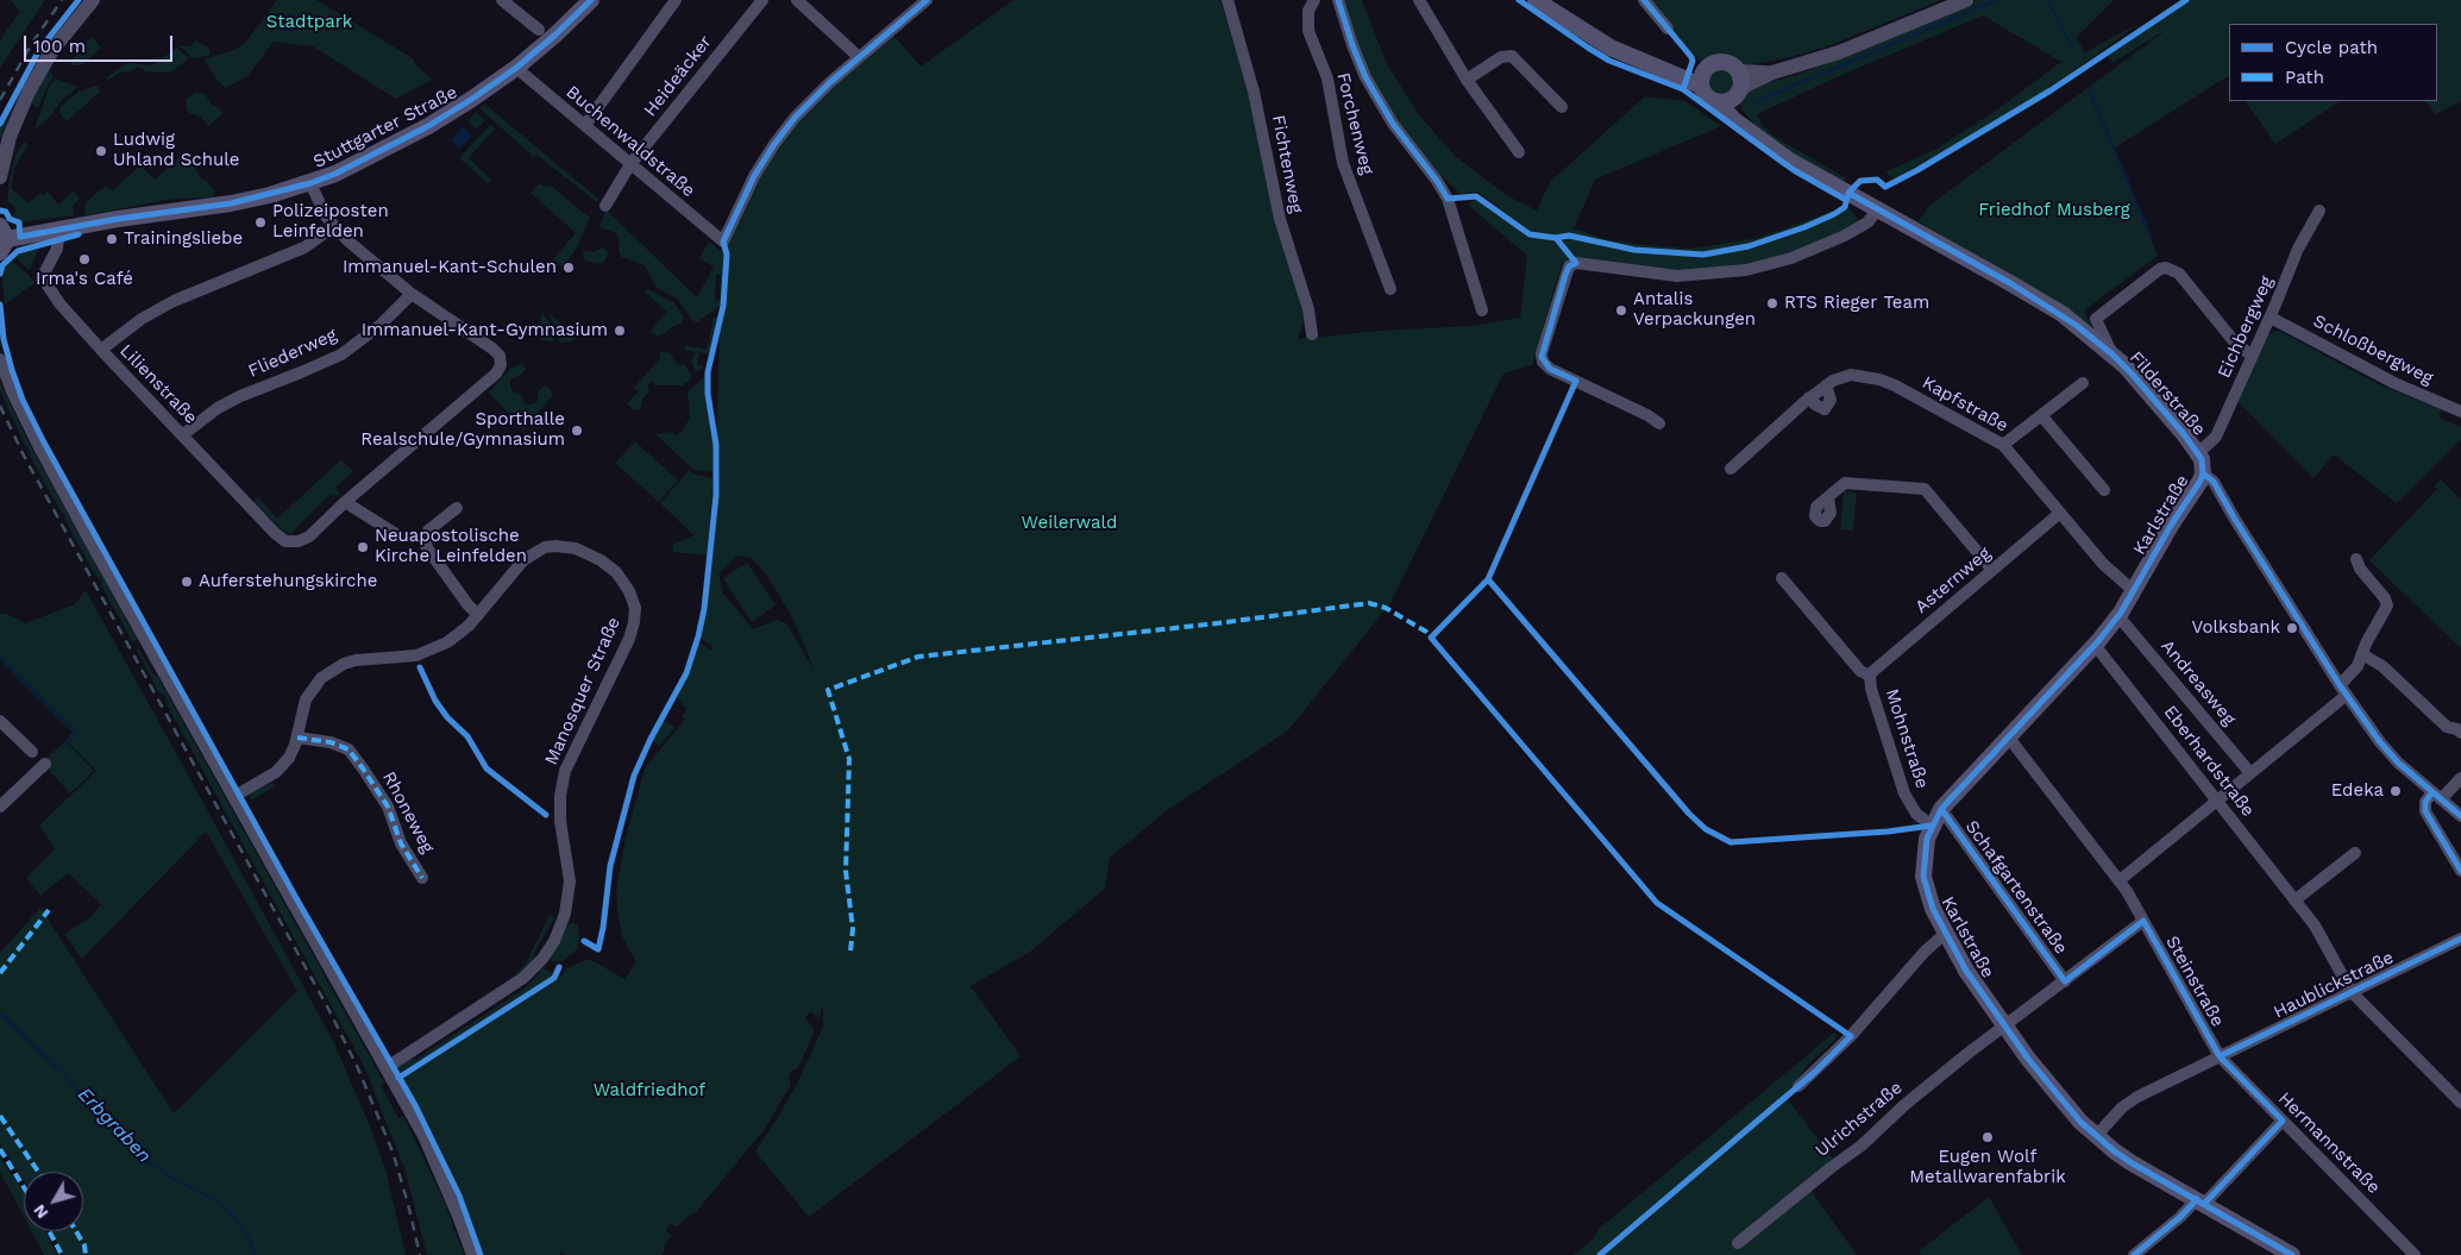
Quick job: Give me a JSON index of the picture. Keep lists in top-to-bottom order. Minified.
{"streets":{"main road":["Stuttgarter Straße","Filderstraße","Karlstraße"],"street":["Heideäcker","Forchenweg","Buchenwaldstraße","Fichtenweg","Eichbergweg","Schloßbergweg","Fliederweg","Lilienstraße","Kapfstraße","Asternweg","Andreasweg","Manosquer Straße","Mohnstraße","Eberhardstraße","Rhoneweg","Schafgartenstraße","Steinstraße","Haublickstraße","Ulrichstraße","Hermannstraße"]},"crossings":[["Heideäcker","Buchenwaldstraße"],["Stuttgarter Straße","Buchenwaldstraße"],["Stuttgarter Straße","Lilienstraße"],["Eichbergweg","Schloßbergweg"],["Eichbergweg","Filderstraße"],["Fliederweg","Lilienstraße"],["Filderstraße","Karlstraße"],["Kapfstraße","Karlstraße"],["Kapfstraße","Asternweg"],["Karlstraße","Andreasweg"],["Karlstraße","Mohnstraße"],["Karlstraße","Eberhardstraße"],["Karlstraße","Schafgartenstraße"],["Karlstraße","Steinstraße"],["Karlstraße","Haublickstraße"],["Karlstraße","Ulrichstraße"],["Asternweg","Mohnstraße"],["Manosquer Straße","Rhoneweg"],["Eberhardstraße","Haublickstraße"],["Schafgartenstraße","Steinstraße"],["Schafgartenstraße","Ulrichstraße"],["Steinstraße","Haublickstraße"],["Steinstraße","Hermannstraße"],["Haublickstraße","Hermannstraße"]],"water":["Erbgraben"],"parks":["Stadtpark","Friedhof Musberg","Weilerwald","Waldfriedhof"],"places":["Ludwig Uhland Schule","Polizeiposten Leinfelden","Trainingsliebe","Irma's Café","Immanuel-Kant-Schulen","RTS Rieger Team","Antalis Verpackungen","Immanuel-Kant-Gymnasium","Sporthalle Realschule/Gymnasium","Neuapostolische Kirche Leinfelden","Auferstehungskirche","Volksbank","Edeka","Eugen Wolf Metallwarenfabrik"],"legend":["Cycle path","Path"],"scale_bar":"100 m","north":"bottom left"}
